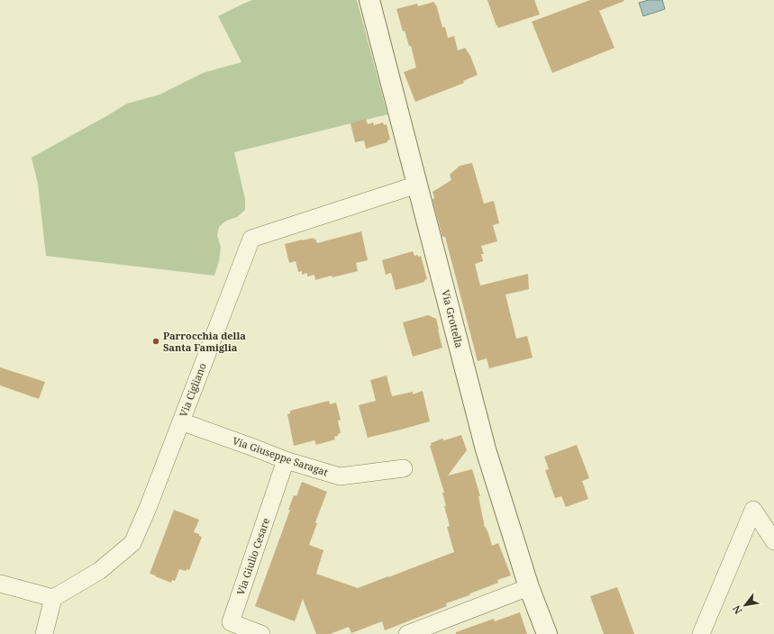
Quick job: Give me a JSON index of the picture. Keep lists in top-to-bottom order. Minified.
{"streets":{"street":["Via Grottella","Via Cigliano","Via Giuseppe Saragat","Via Giulio Cesare"]},"crossings":[["Via Grottella","Via Cigliano"],["Via Cigliano","Via Giuseppe Saragat"],["Via Giuseppe Saragat","Via Giulio Cesare"]],"places":["Parrocchia della Santa Famiglia"],"north":"bottom left"}
